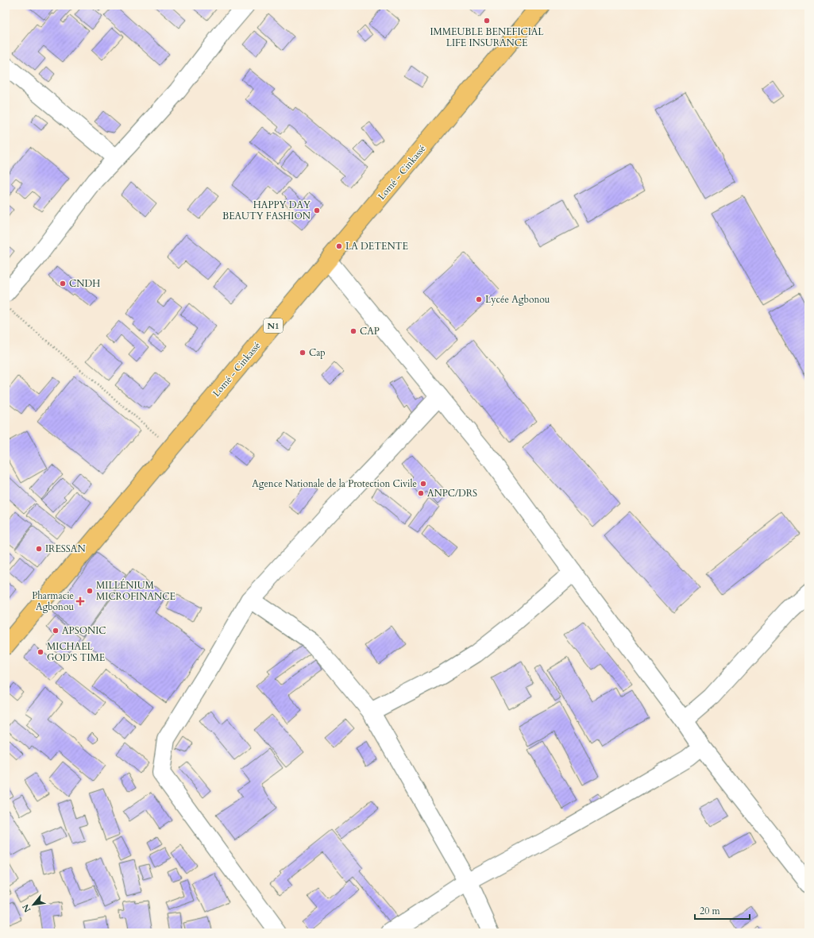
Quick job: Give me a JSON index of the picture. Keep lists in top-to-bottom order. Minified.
{"streets":{"highway":["Lomé - Cinkassé","N1"]},"places":{"other":["IMMEUBLE BENEFICIAL LIFE INSURANCE","HAPPY DAY BEAUTY FASHION","LA DETENTE","CNDH","Lycée Agbonou","CAP","Cap","Agence Nationale de la Protection Civile","ANPC/DRS","IRESSAN","MILLÉNIUM MICROFINANCE","APSONIC","MICHAEL GOD'S TIME"],"health":["Pharmacie Agbonou"]},"scale_bar":"20 m","north":"bottom left"}
